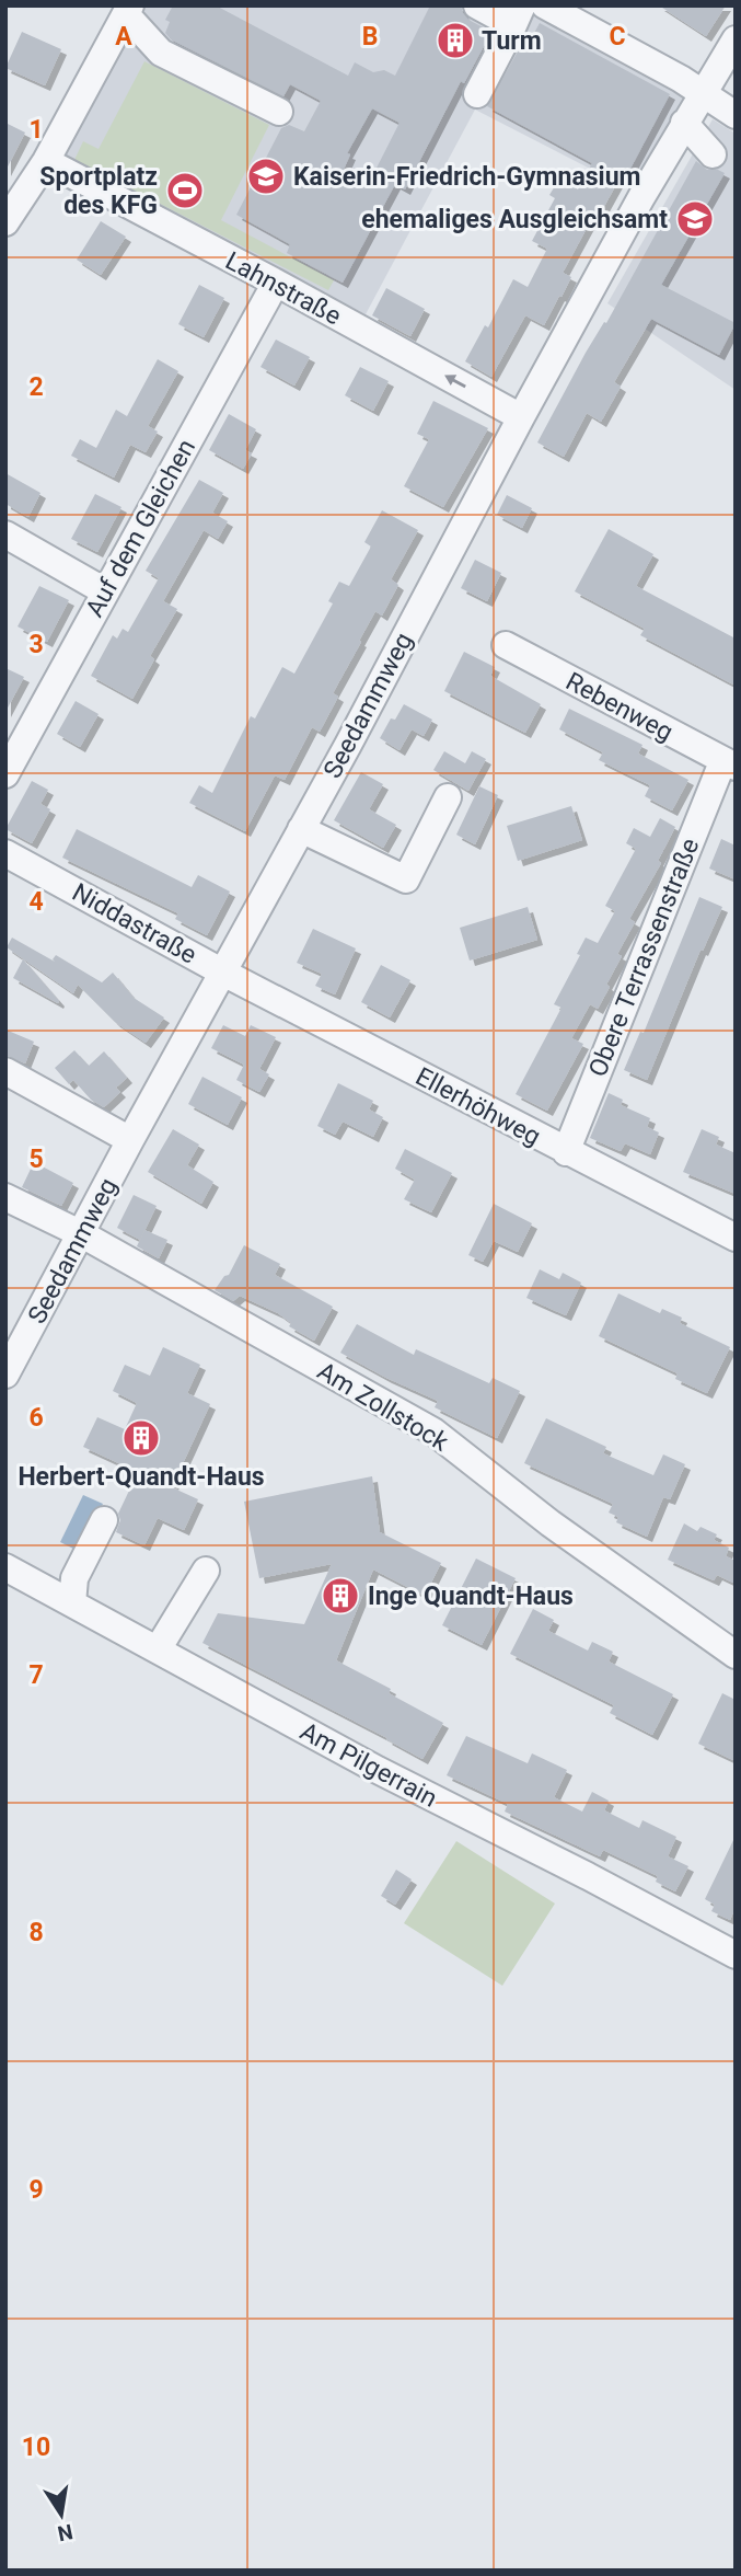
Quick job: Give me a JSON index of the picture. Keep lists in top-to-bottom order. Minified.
{"streets":{"street":["Lahnstraße","Auf dem Gleichen","Seedammweg","Rebenweg","Niddastraße","Obere Terrassenstraße","Ellerhöhweg","Am Zollstock","Am Pilgerrain"]},"crossings":[["Lahnstraße","Auf dem Gleichen"],["Lahnstraße","Seedammweg"],["Seedammweg","Niddastraße"],["Seedammweg","Ellerhöhweg"],["Seedammweg","Am Zollstock"],["Rebenweg","Obere Terrassenstraße"],["Niddastraße","Ellerhöhweg"],["Obere Terrassenstraße","Ellerhöhweg"]],"one_way":["Lahnstraße"],"places":{"building":["Turm","Herbert-Quandt-Haus","Inge Quandt-Haus"],"school or university":["Kaiserin-Friedrich-Gymnasium","ehemaliges Ausgleichsamt"],"sports":["Sportplatz des KFG"]},"north":"bottom","grid":{"columns":["A","B","C"],"rows":["1","2","3","4","5","6","7","8","9","10"]}}
